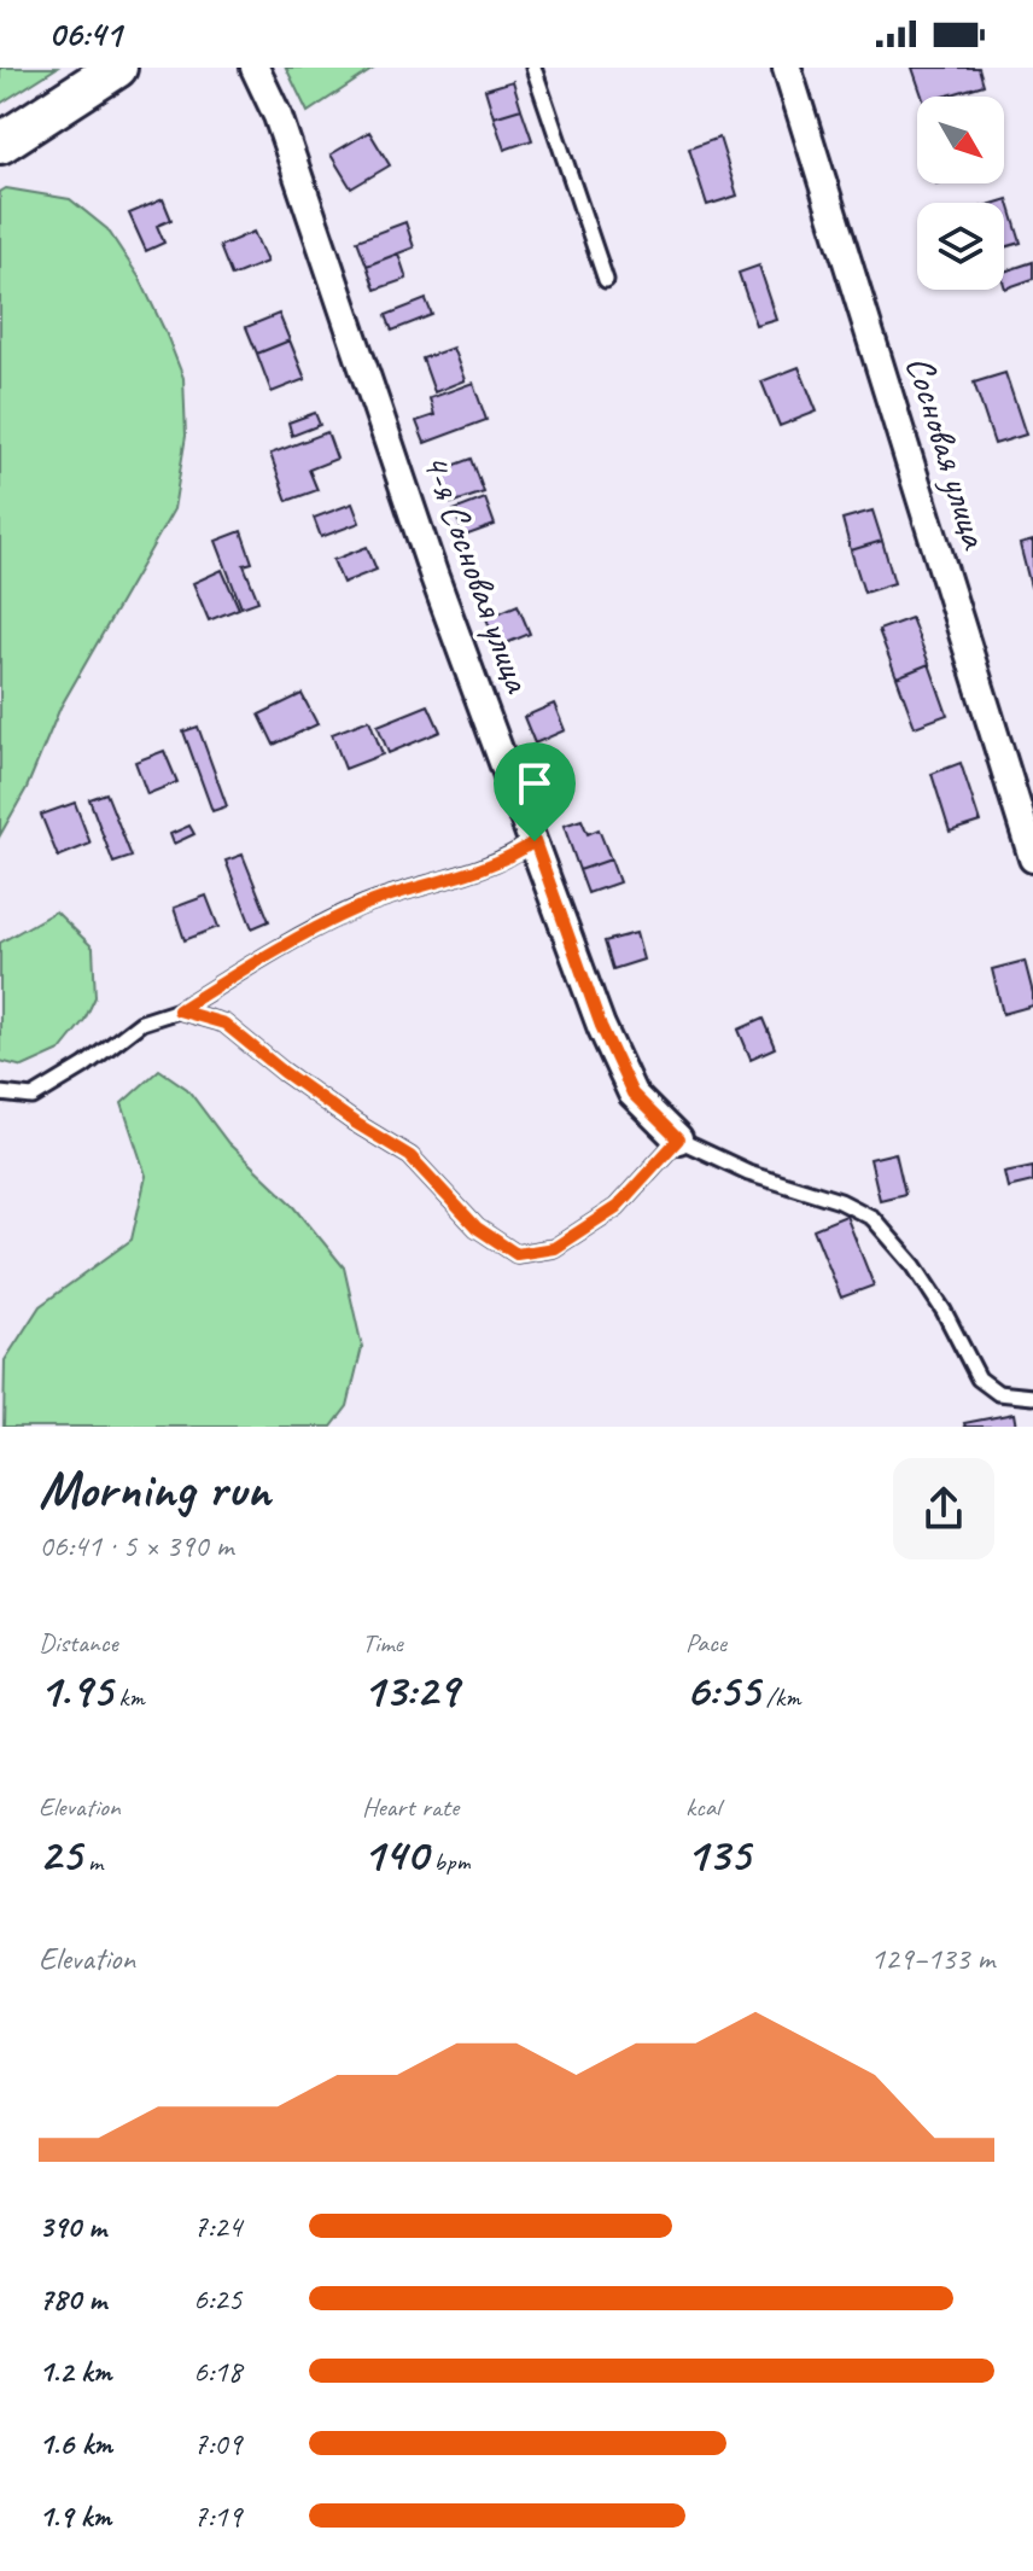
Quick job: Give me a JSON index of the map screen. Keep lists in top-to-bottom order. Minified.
{"streets":{"street":["Сосновая улица","4-я Сосновая улица"]},"north":"bottom right","page":{"status":"06:41","heading":["Morning run","06:41 · 5 × 390 m"],"stats":[["Distance","1.95 km"],["Time","13:29"],["Pace","6:55 /km"],["Elevation","25 m"],["Heart rate","140 bpm"],["kcal","135"]],"chart":["Elevation","129–133 m"],"list":[{"name":"390 m","note":"7:24"},{"name":"780 m","note":"6:25"},{"name":"1.2 km","note":"6:18"},{"name":"1.6 km","note":"7:09"},{"name":"1.9 km","note":"7:19"}]}}
